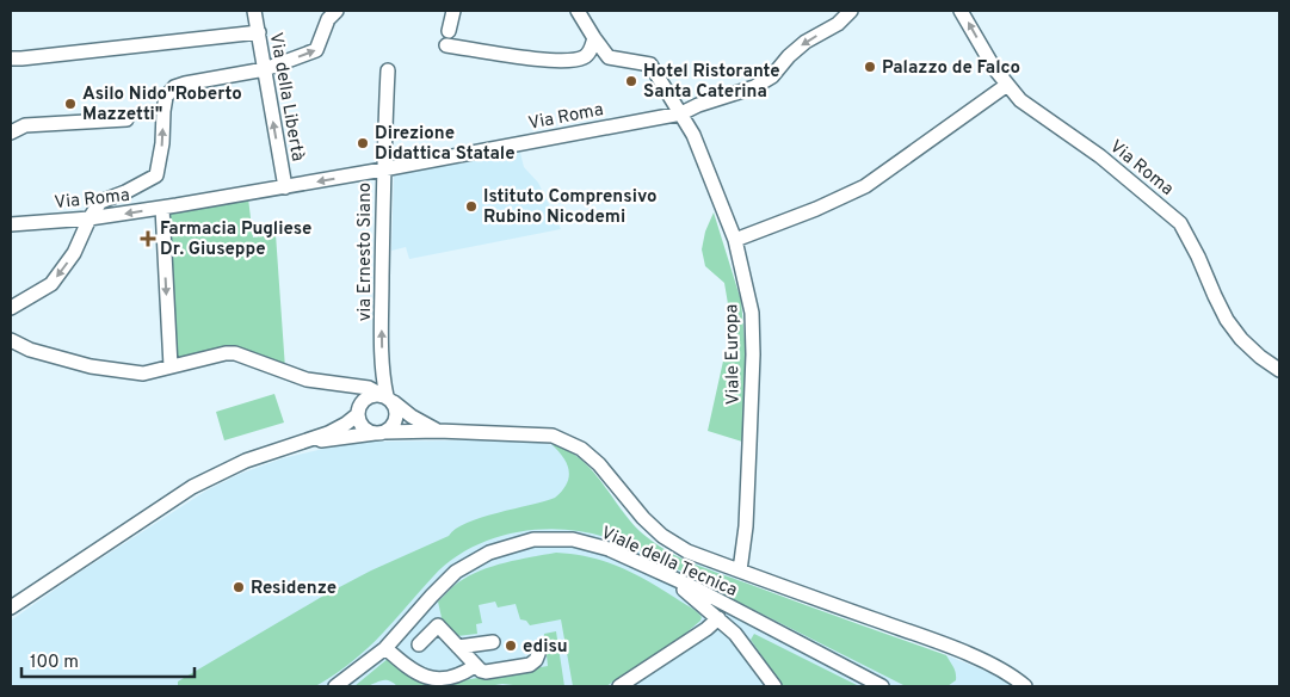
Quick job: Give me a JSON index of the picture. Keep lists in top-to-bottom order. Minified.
{"streets":{"street":["Via della Libertà","Via Roma","via Ernesto Siano","Viale Europa","Viale della Tecnica"]},"crossings":[["Via della Libertà","Via Roma"],["Via Roma","via Ernesto Siano"],["Via Roma","Viale Europa"]],"one_way":["Via della Libertà","via Ernesto Siano"],"places":{"other":["Palazzo de Falco","Hotel Ristorante Santa Caterina","Asilo Nido\"Roberto Mazzetti\"","Direzione Didattica Statale","Istituto Comprensivo Rubino Nicodemi","Residenze","edisu"],"health":["Farmacia Pugliese Dr. Giuseppe"]},"scale_bar":"100 m"}
